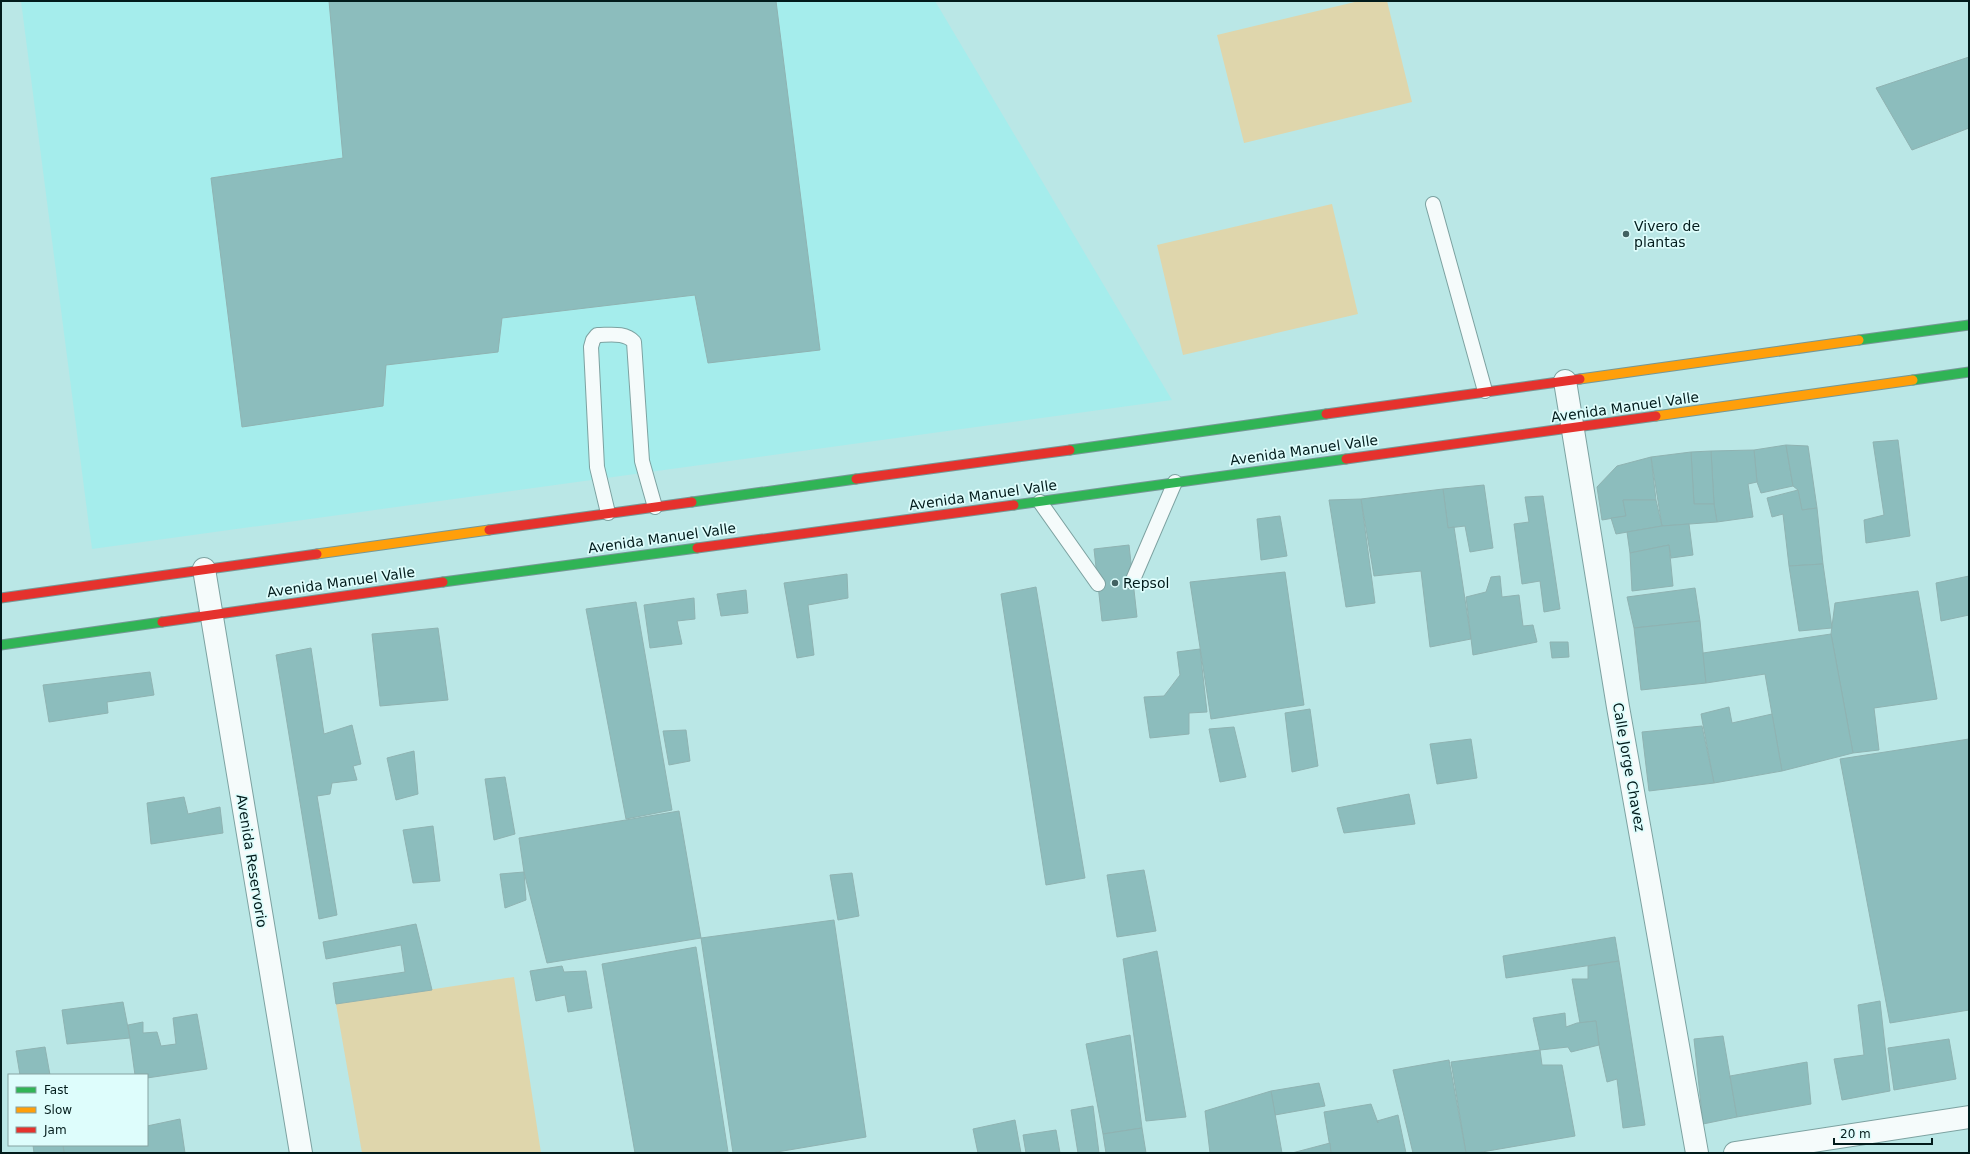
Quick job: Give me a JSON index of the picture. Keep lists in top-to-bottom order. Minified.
{"streets":{"main road":["Avenida Manuel Valle"],"street":["Calle Jorge Chavez","Avenida Reservorio"]},"crossings":[["Avenida Manuel Valle","Calle Jorge Chavez"],["Avenida Manuel Valle","Avenida Reservorio"]],"places":["Vivero de plantas","Repsol"],"legend":["Fast","Slow","Jam"],"scale_bar":"20 m"}
